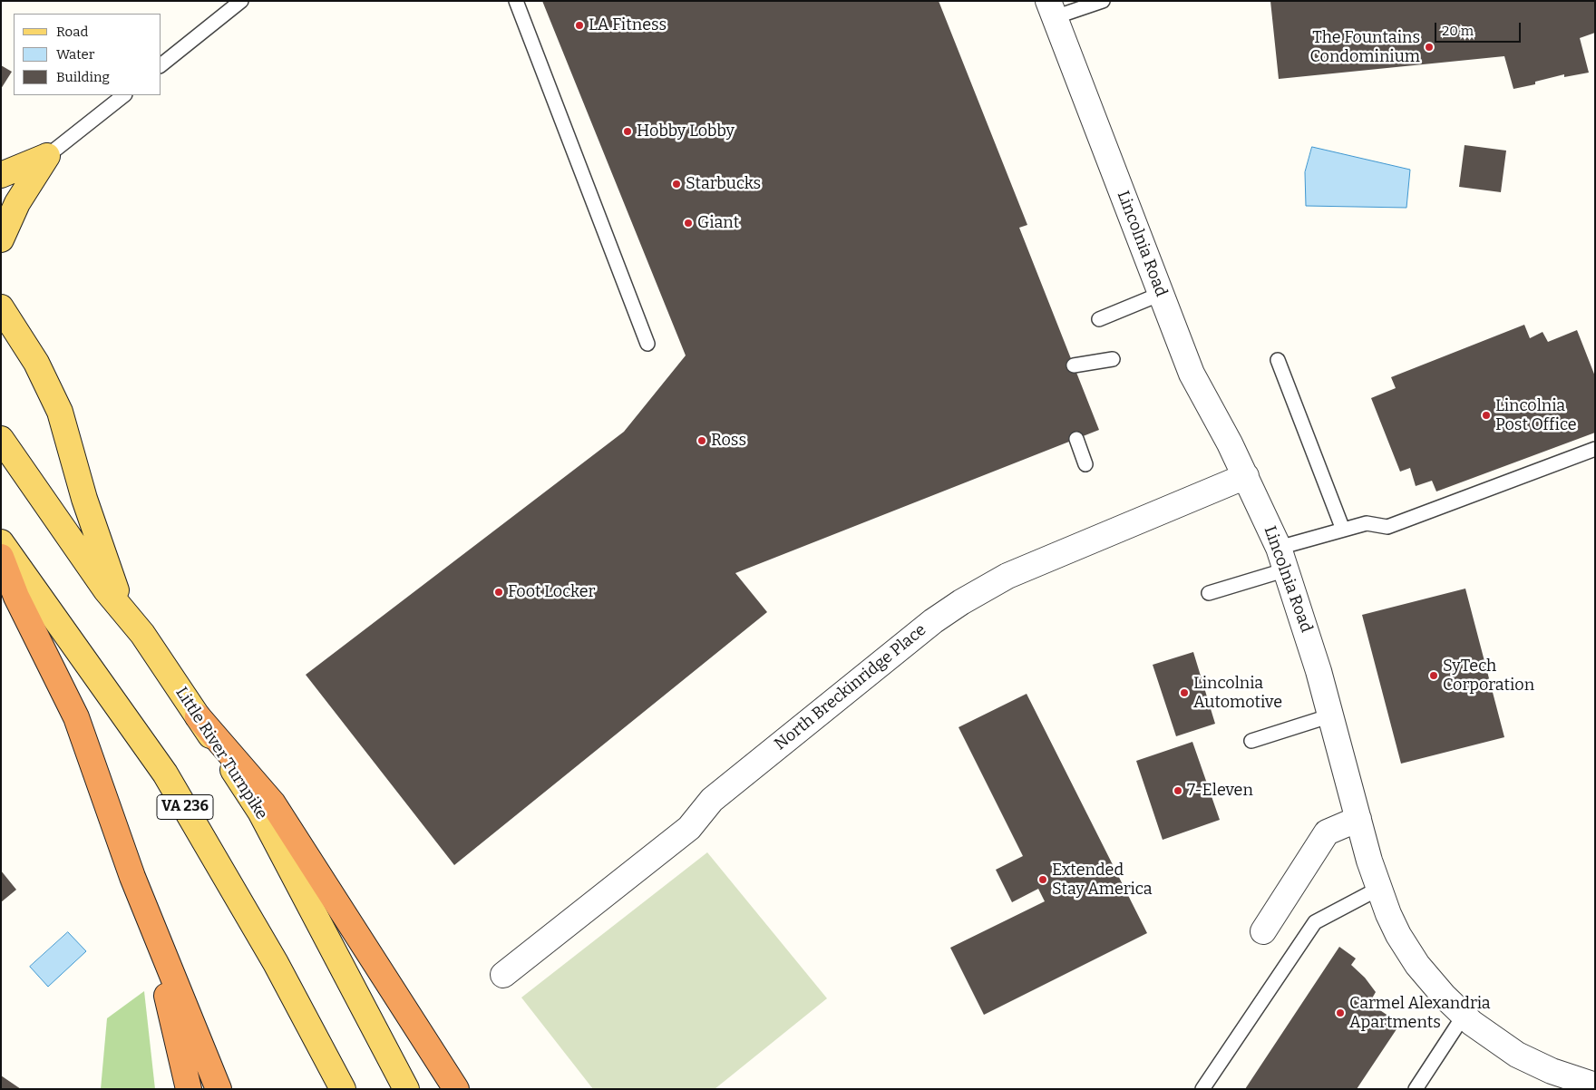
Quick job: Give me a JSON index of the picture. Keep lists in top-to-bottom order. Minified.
{"streets":{"main road":["Little River Turnpike","VA 236"],"street":["Lincolnia Road","North Breckinridge Place"]},"crossings":[["Lincolnia Road","North Breckinridge Place"]],"places":["LA Fitness","The Fountains Condominium","Hobby Lobby","Starbucks","Giant","Lincolnia Post Office","Ross","Foot Locker","SyTech Corporation","Lincolnia Automotive","7-Eleven","Extended Stay America","Carmel Alexandria Apartments"],"legend":["Road","Water","Building"],"scale_bar":"20 m"}
